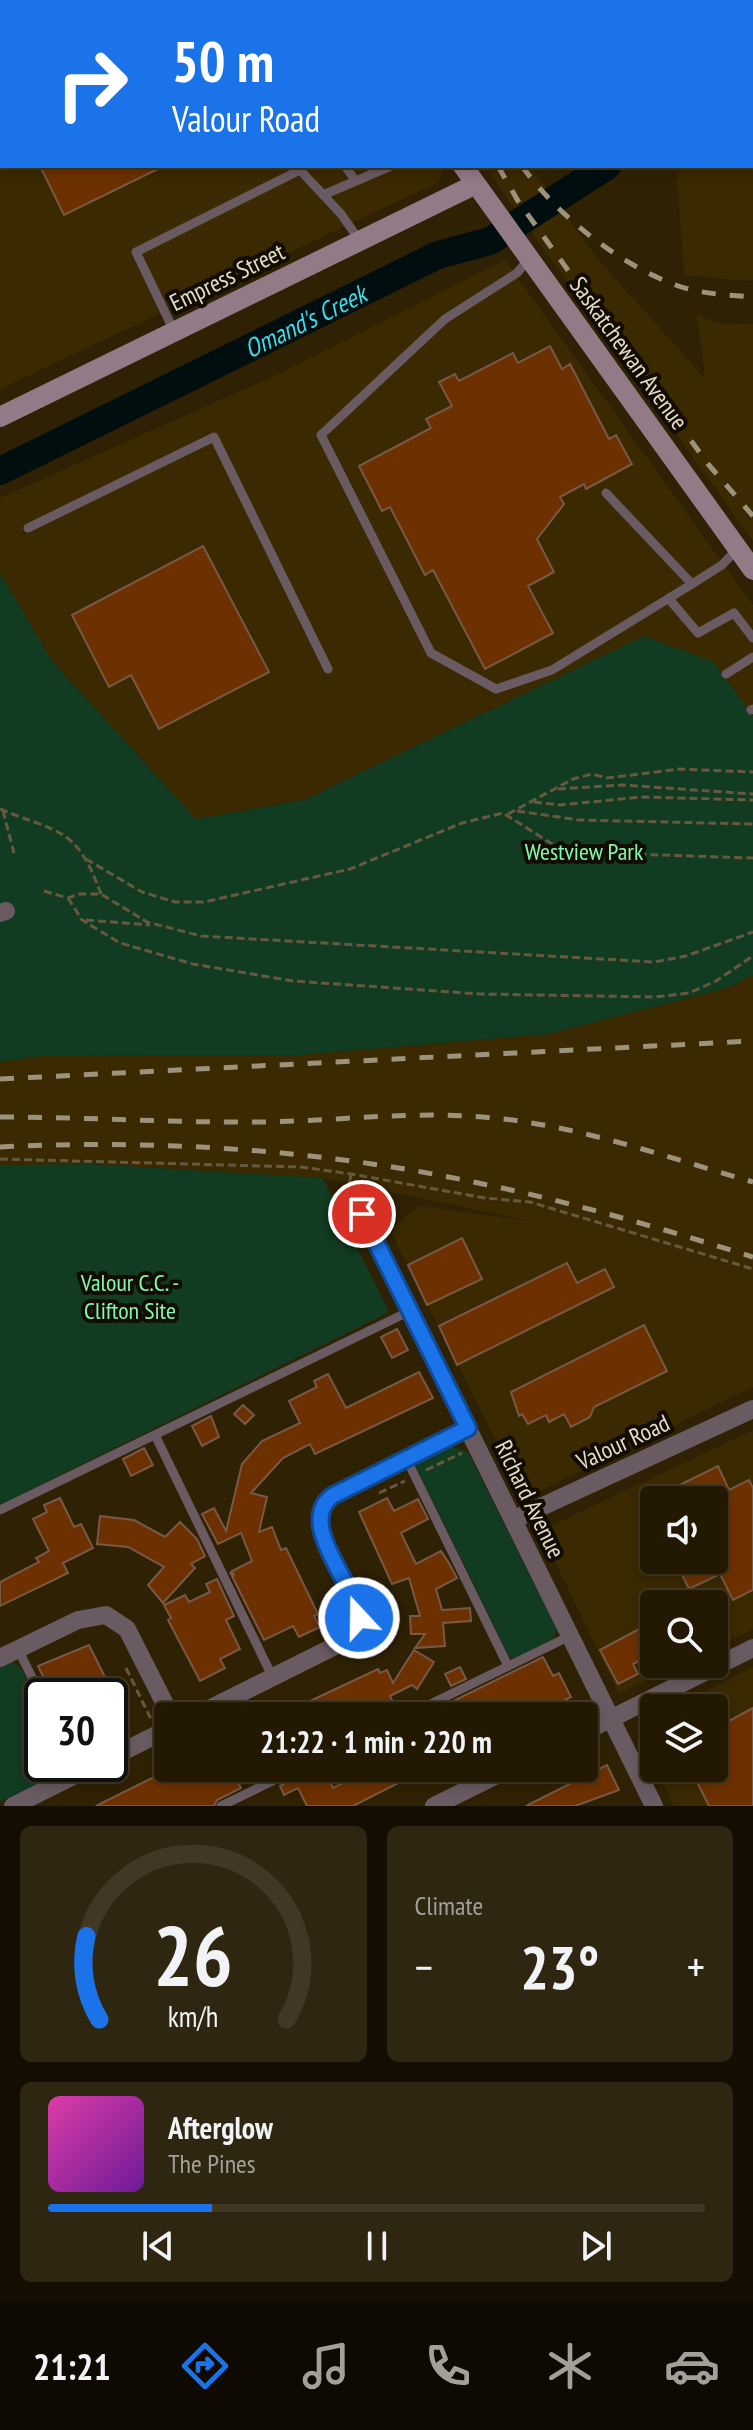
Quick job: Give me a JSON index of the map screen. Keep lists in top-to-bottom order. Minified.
{"streets":{"street":["Empress Street","Saskatchewan Avenue","Valour Road","Richard Avenue"]},"crossings":[["Empress Street","Saskatchewan Avenue"],["Valour Road","Richard Avenue"]],"water":["Omand's Creek"],"parks":["Westview Park","Valour C.C. - Clifton Site"],"page":{"turn":["50 m","Valour Road"],"limit":"30","trip":"21:22 · 1 min · 220 m","tile":"Climate","heat":["−","23°","+"],"song":["Afterglow","The Pines"],"tabs":"21:21","gauge":["26","km/h"]}}
